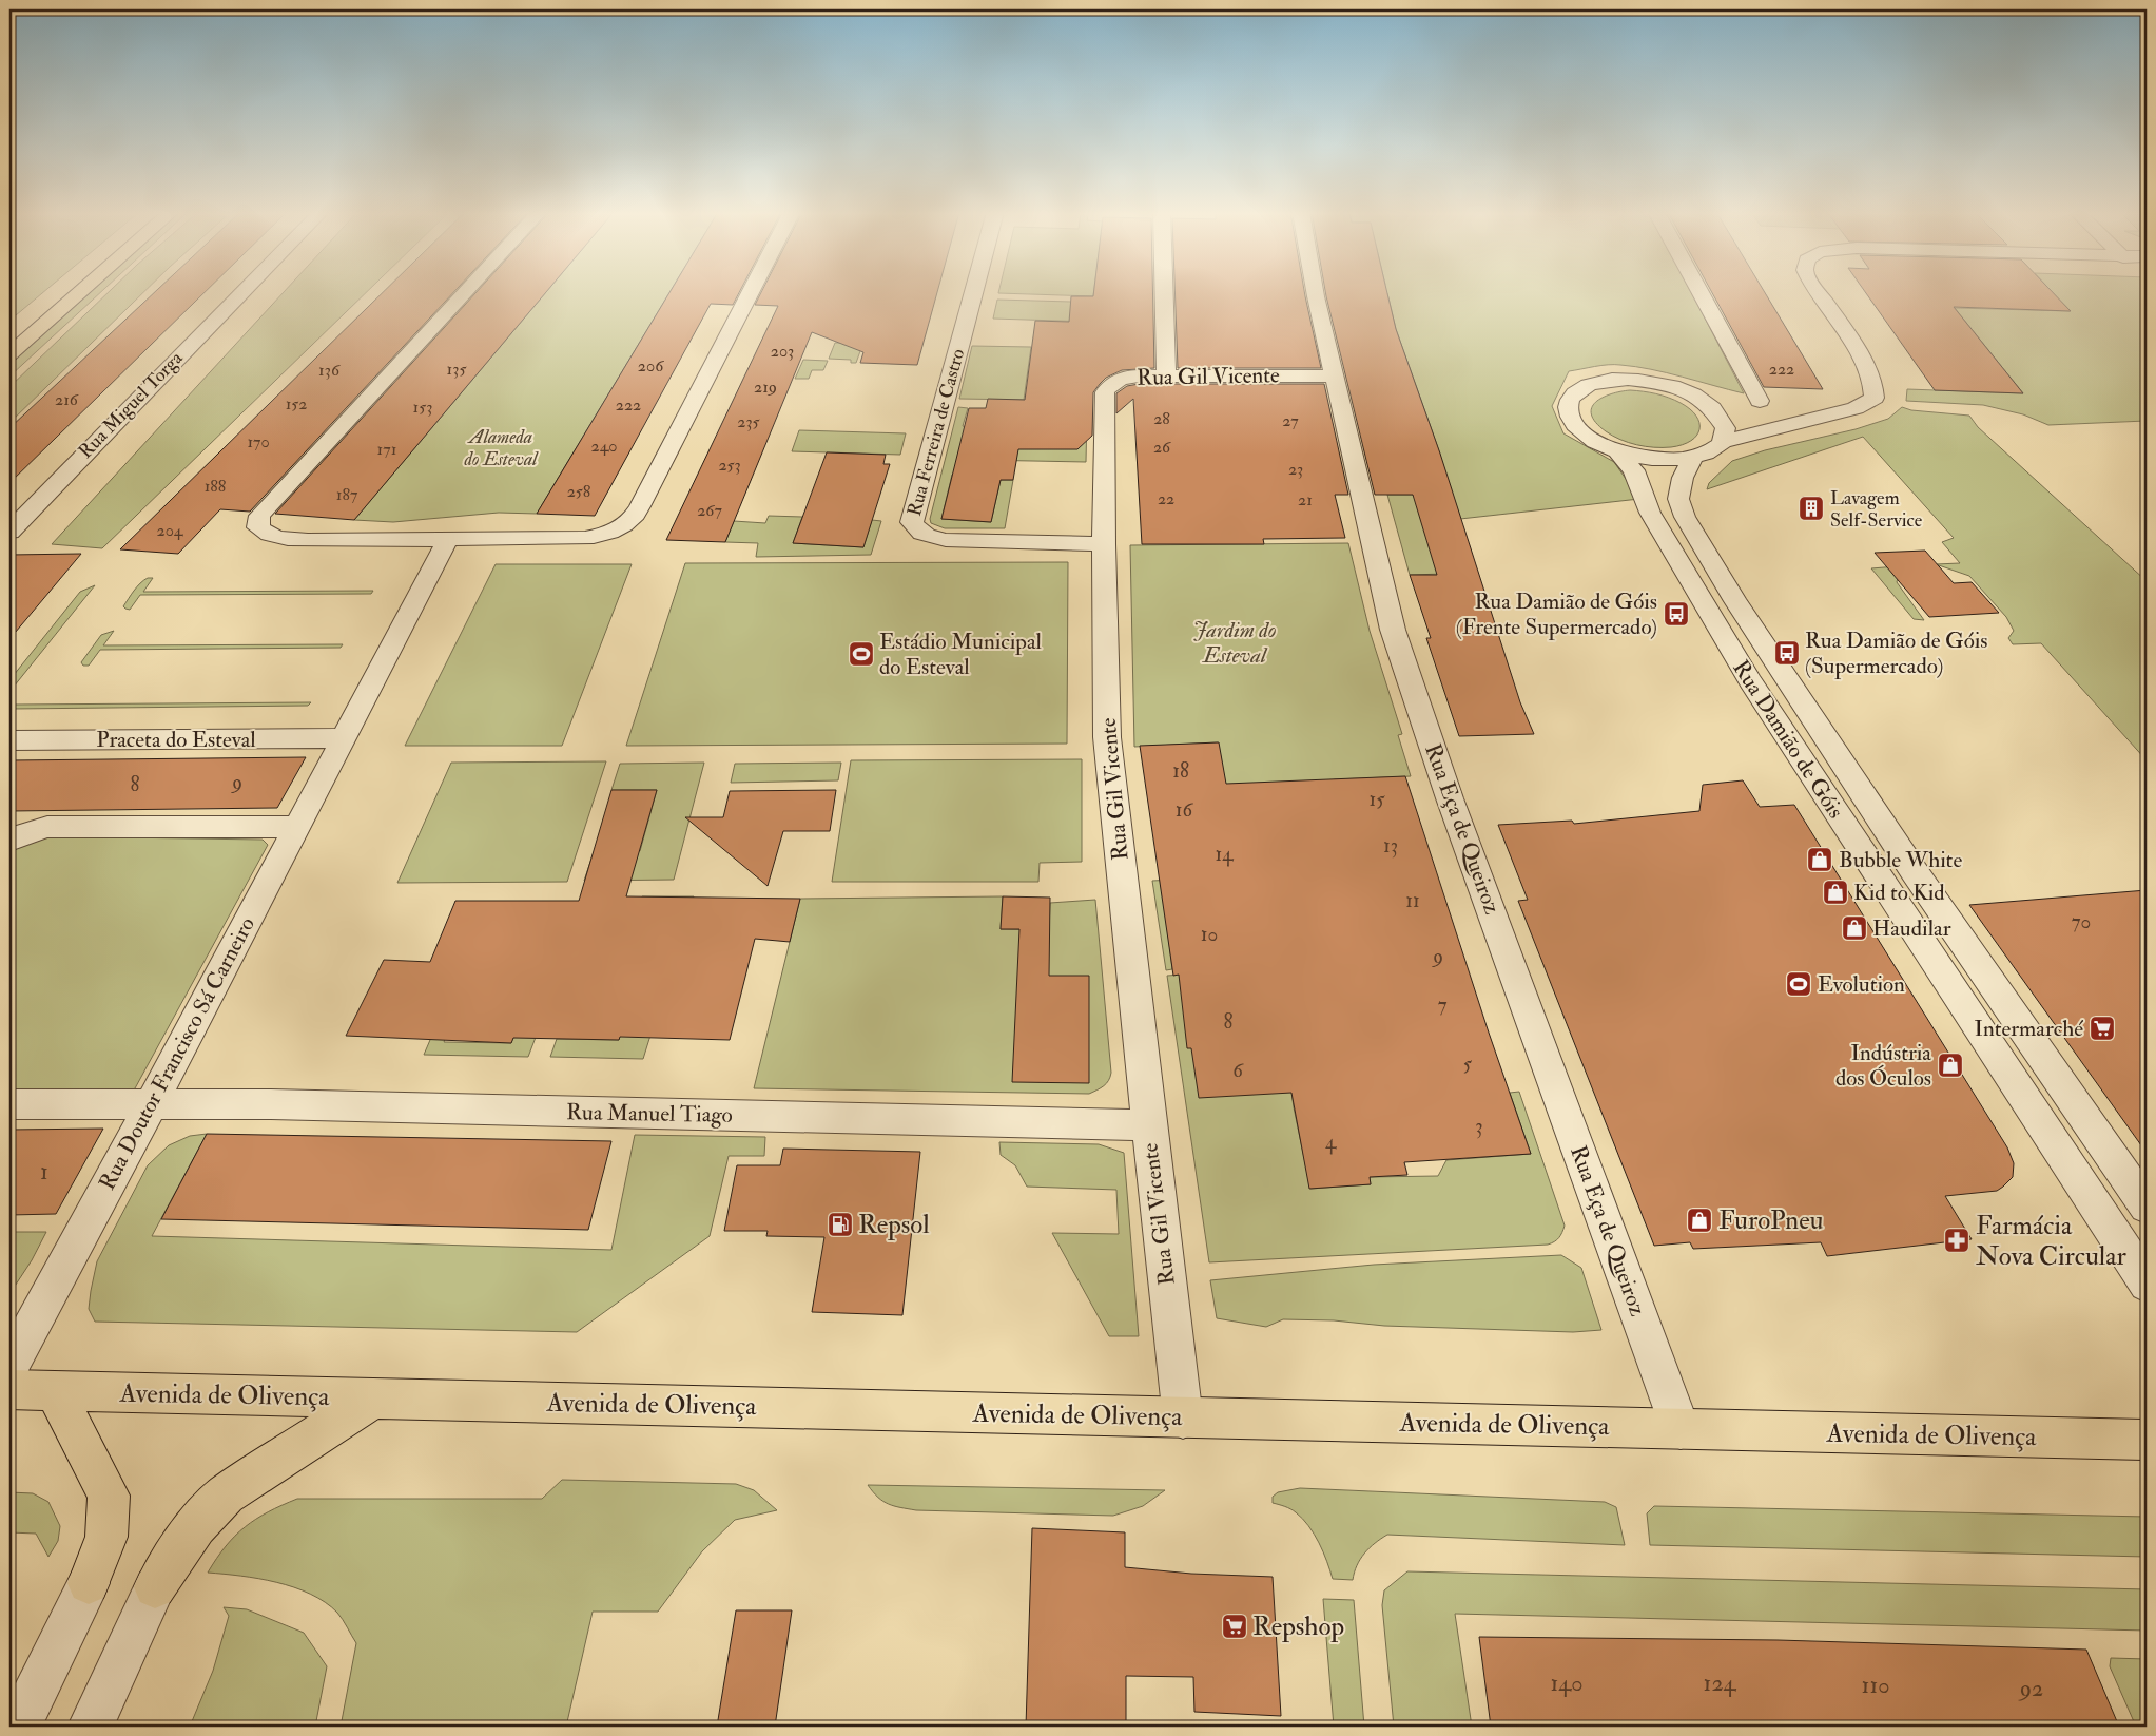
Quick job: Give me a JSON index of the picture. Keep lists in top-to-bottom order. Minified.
{"streets":{"main road":["Avenida de Olivença"],"street":["Rua Gil Vicente","Rua Miguel Torga","Rua Ferreira de Castro","Praceta do Esteval","Rua Damião de Góis","Rua Eça de Queiroz","Rua Doutor Francisco Sá Carneiro","Rua Manuel Tiago"]},"crossings":[["Rua Gil Vicente","Rua Ferreira de Castro"],["Rua Gil Vicente","Rua Eça de Queiroz"],["Rua Gil Vicente","Rua Manuel Tiago"],["Rua Gil Vicente","Avenida de Olivença"],["Praceta do Esteval","Rua Doutor Francisco Sá Carneiro"],["Rua Eça de Queiroz","Avenida de Olivença"],["Rua Doutor Francisco Sá Carneiro","Rua Manuel Tiago"]],"parks":["Alameda do Esteval","Jardim do Esteval"],"places":{"building":["Lavagem Self-Service"],"bus stop":["Rua Damião de Góis (Frente Supermercado)","Rua Damião de Góis (Supermercado)"],"sports":["Estádio Municipal do Esteval","Evolution"],"shop":["Bubble White","Kid to Kid","Haudilar","Indústria dos Óculos","FuroPneu"],"supermarket":["Intermarché","Repshop"],"fuel station":["Repsol"],"pharmacy":["Farmácia Nova Circular"]},"house_numbers":["203","206","135","222","136","219","216","152","222","153","28","27","235","170","240","26","171","253","23","188","258","187","22","21","267","204","18","9","8","15","16","13","14","11","70","10","9","7","8","5","6","3","4","1","140","124","110","92"]}
